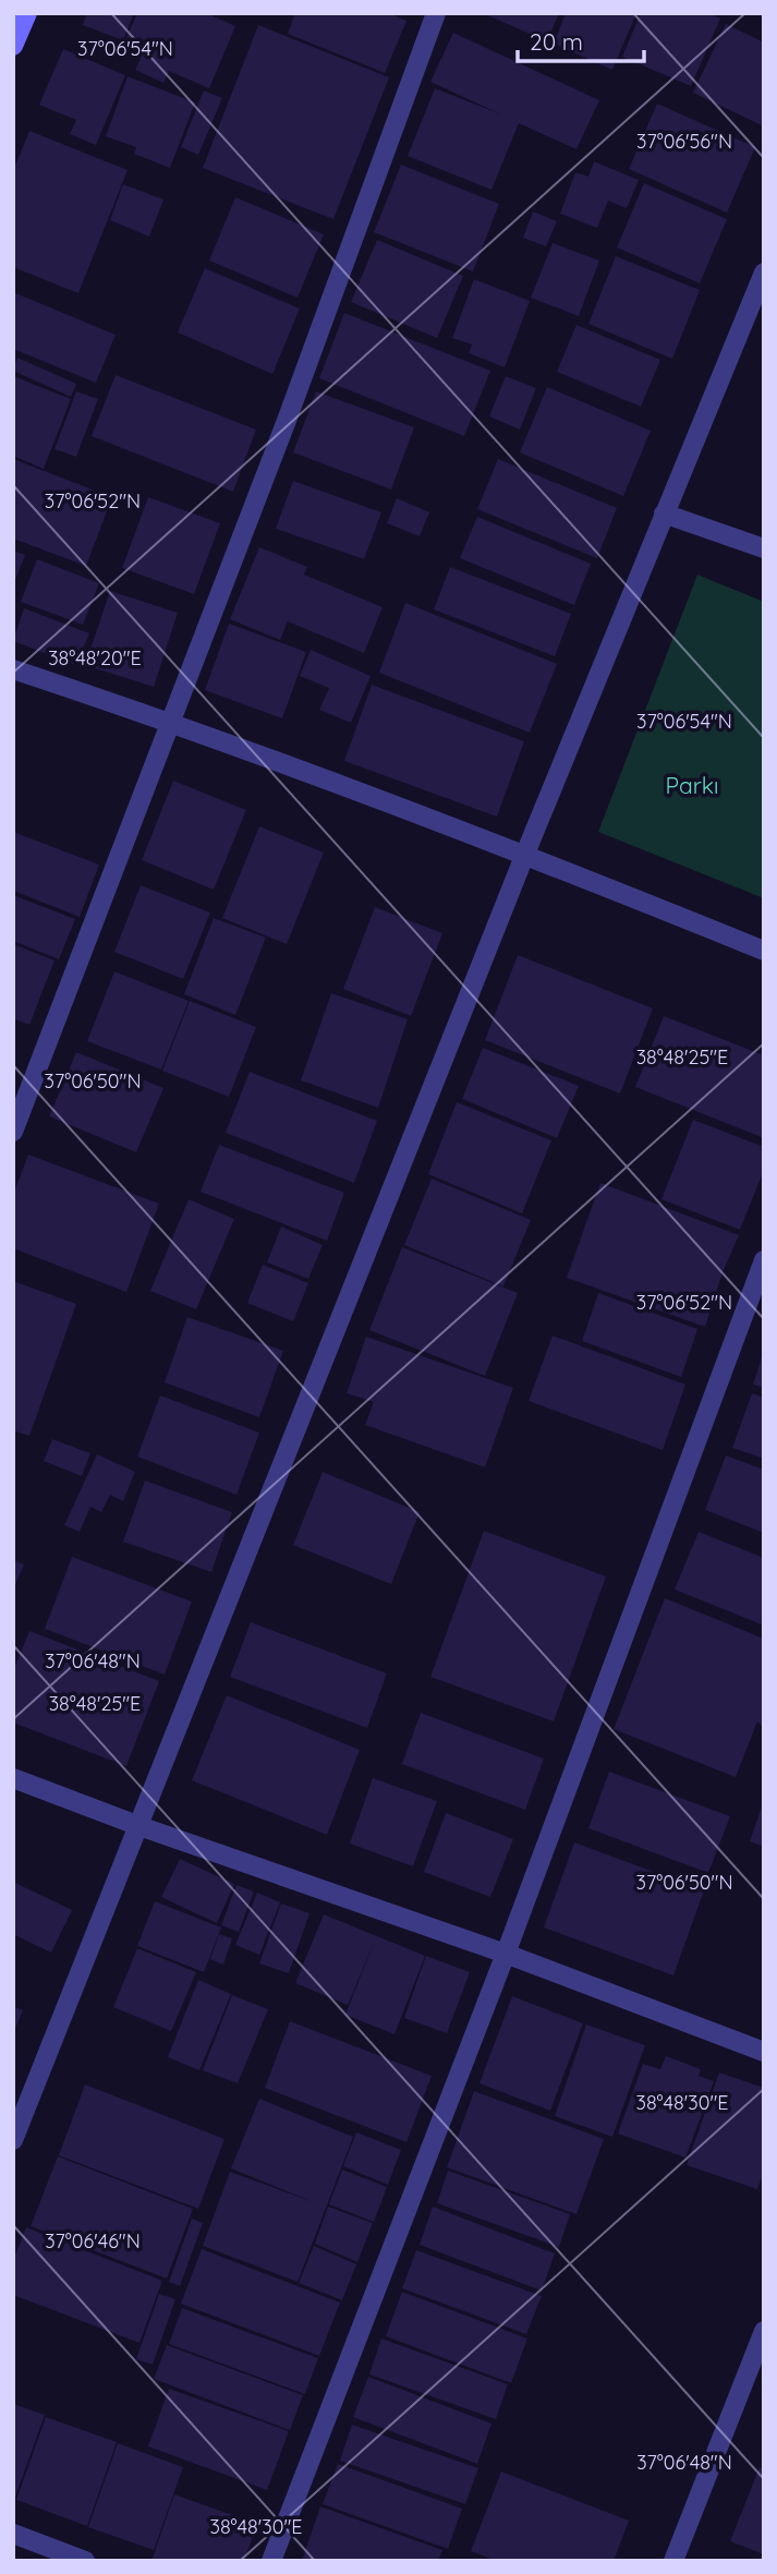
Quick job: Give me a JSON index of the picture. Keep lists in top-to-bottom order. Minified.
{"parks":["Parkı"],"scale_bar":"20 m","coordinates":["37°06'54\"N","37°06'56\"N","37°06'52\"N","38°48'20\"E","38°48'25\"E","37°06'50\"N","37°06'48\"N","38°48'30\"E","37°06'46\"N"]}
